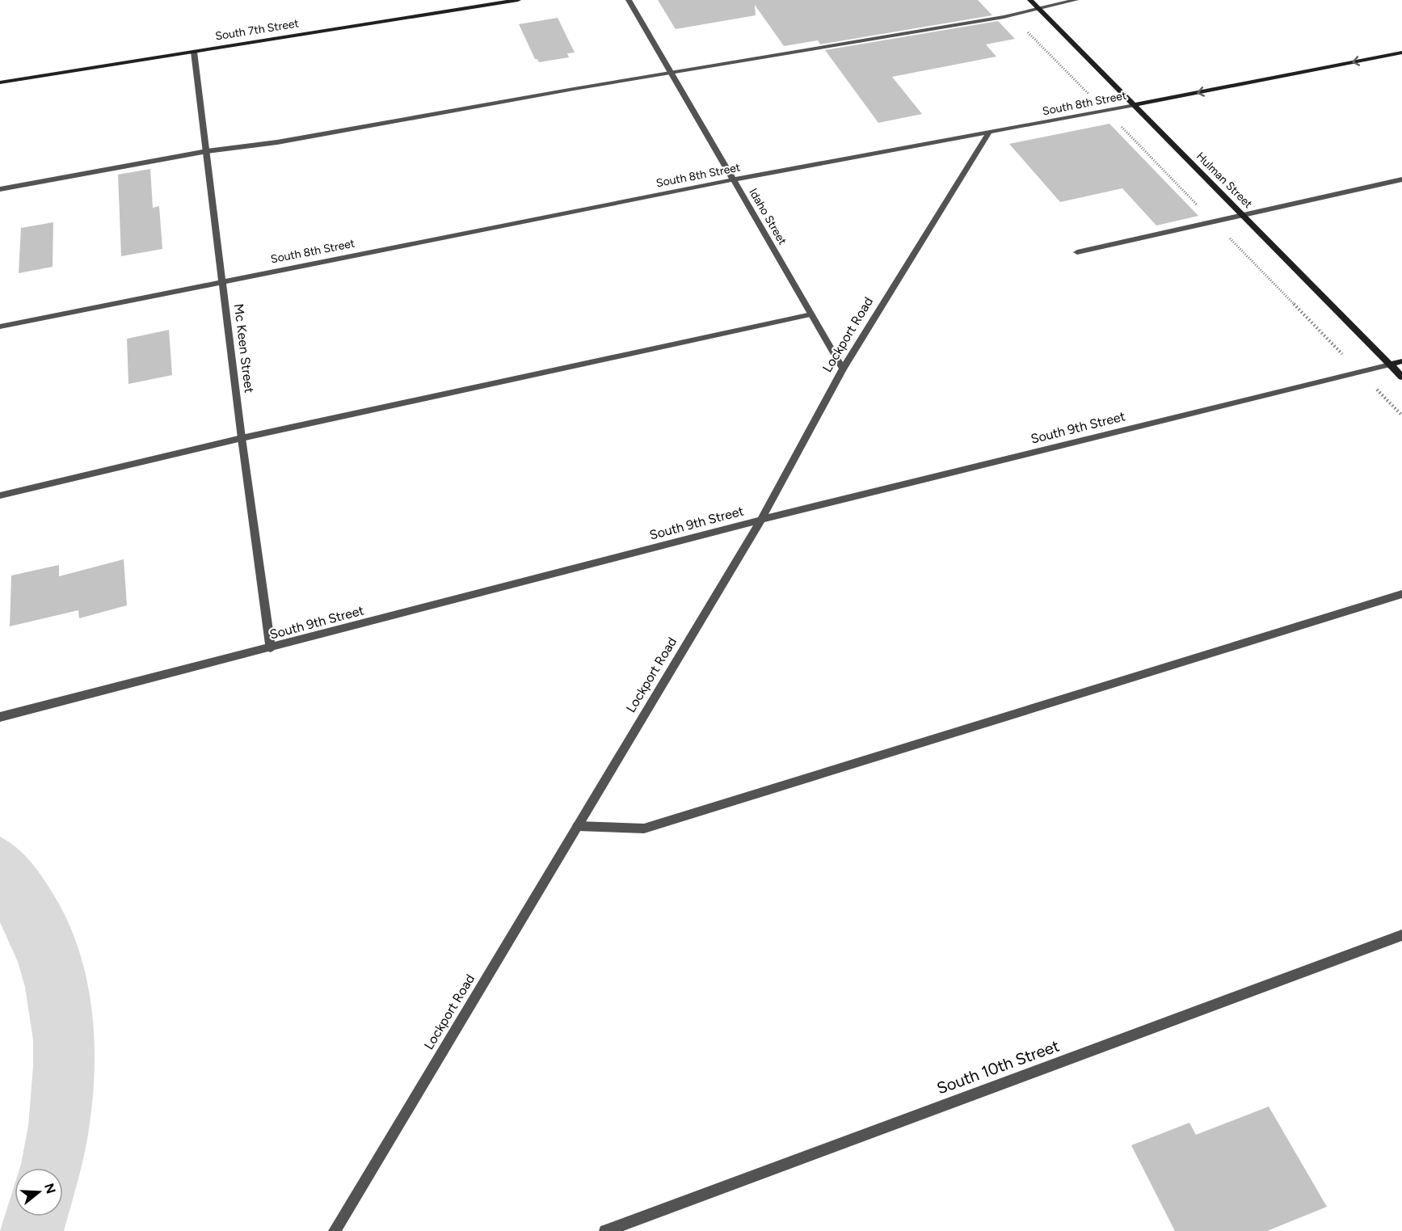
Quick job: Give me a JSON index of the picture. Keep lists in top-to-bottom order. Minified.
{"streets":{"street":["South 7th Street","South 8th Street","Hulman Street","Idaho Street","Lockport Road","Mc Keen Street","South 9th Street","South 10th Street"]},"crossings":[["South 7th Street","Mc Keen Street"],["South 8th Street","Hulman Street"],["South 8th Street","Idaho Street"],["South 8th Street","Lockport Road"],["South 8th Street","Mc Keen Street"],["Hulman Street","South 9th Street"],["Idaho Street","Lockport Road"],["Lockport Road","South 9th Street"],["Mc Keen Street","South 9th Street"]],"north":"right"}
